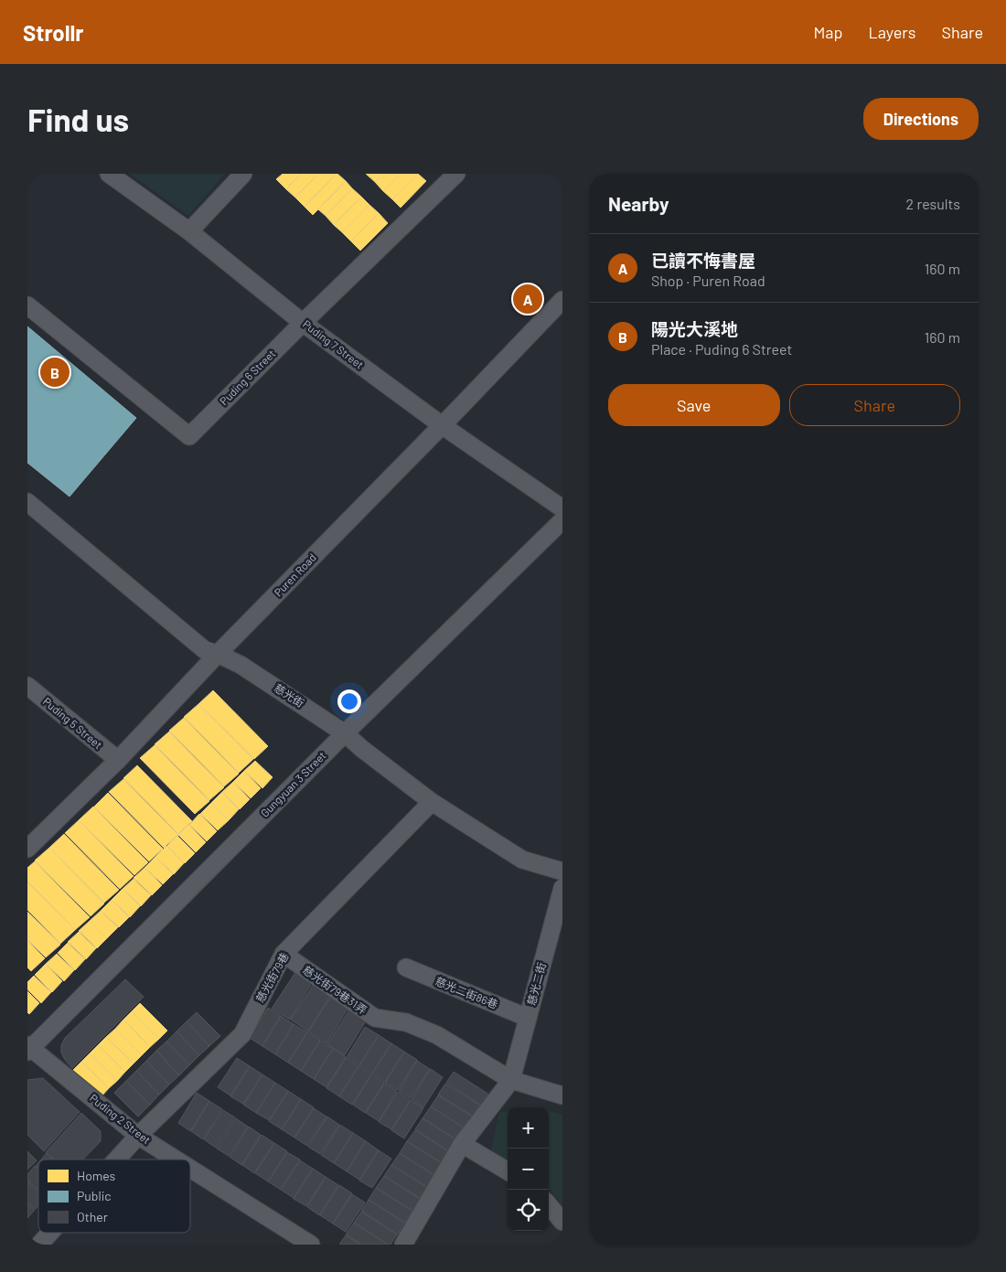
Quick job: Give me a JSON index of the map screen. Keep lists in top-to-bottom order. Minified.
{"streets":{"street":["Puding 7 Street","Puding 6 Street","Puren Road","慈光街","Puding 5 Street","Gungyuan 3 Street","慈光街79巷","慈光二街","慈光街79巷31弄","慈光二街86巷","Puding 2 Street"]},"crossings":[["Puding 7 Street","Puding 6 Street"],["Puding 7 Street","Puren Road"],["Puren Road","慈光街"],["Puren Road","Puding 5 Street"],["慈光街","Gungyuan 3 Street"],["慈光街","慈光街79巷"],["Gungyuan 3 Street","Puding 2 Street"],["慈光街79巷","慈光街79巷31弄"],["慈光街79巷","Puding 2 Street"],["慈光二街","慈光街79巷31弄"],["慈光二街","慈光二街86巷"]],"legend":["Homes","Public","Other"],"page":{"header":"Strollr","nav":["Map","Layers","Share"],"buttons":["Directions",["Save","Share"]],"title":"Find us","heading":["Nearby","2 results"],"list":[{"mark":"A","name":"已讀不悔書屋","note":"Shop · Puren Road","value":"160 m"},{"mark":"B","name":"陽光大溪地","note":"Place · Puding 6 Street","value":"160 m"}],"pins":["A","B"],"map_buttons":["+","−"]}}
